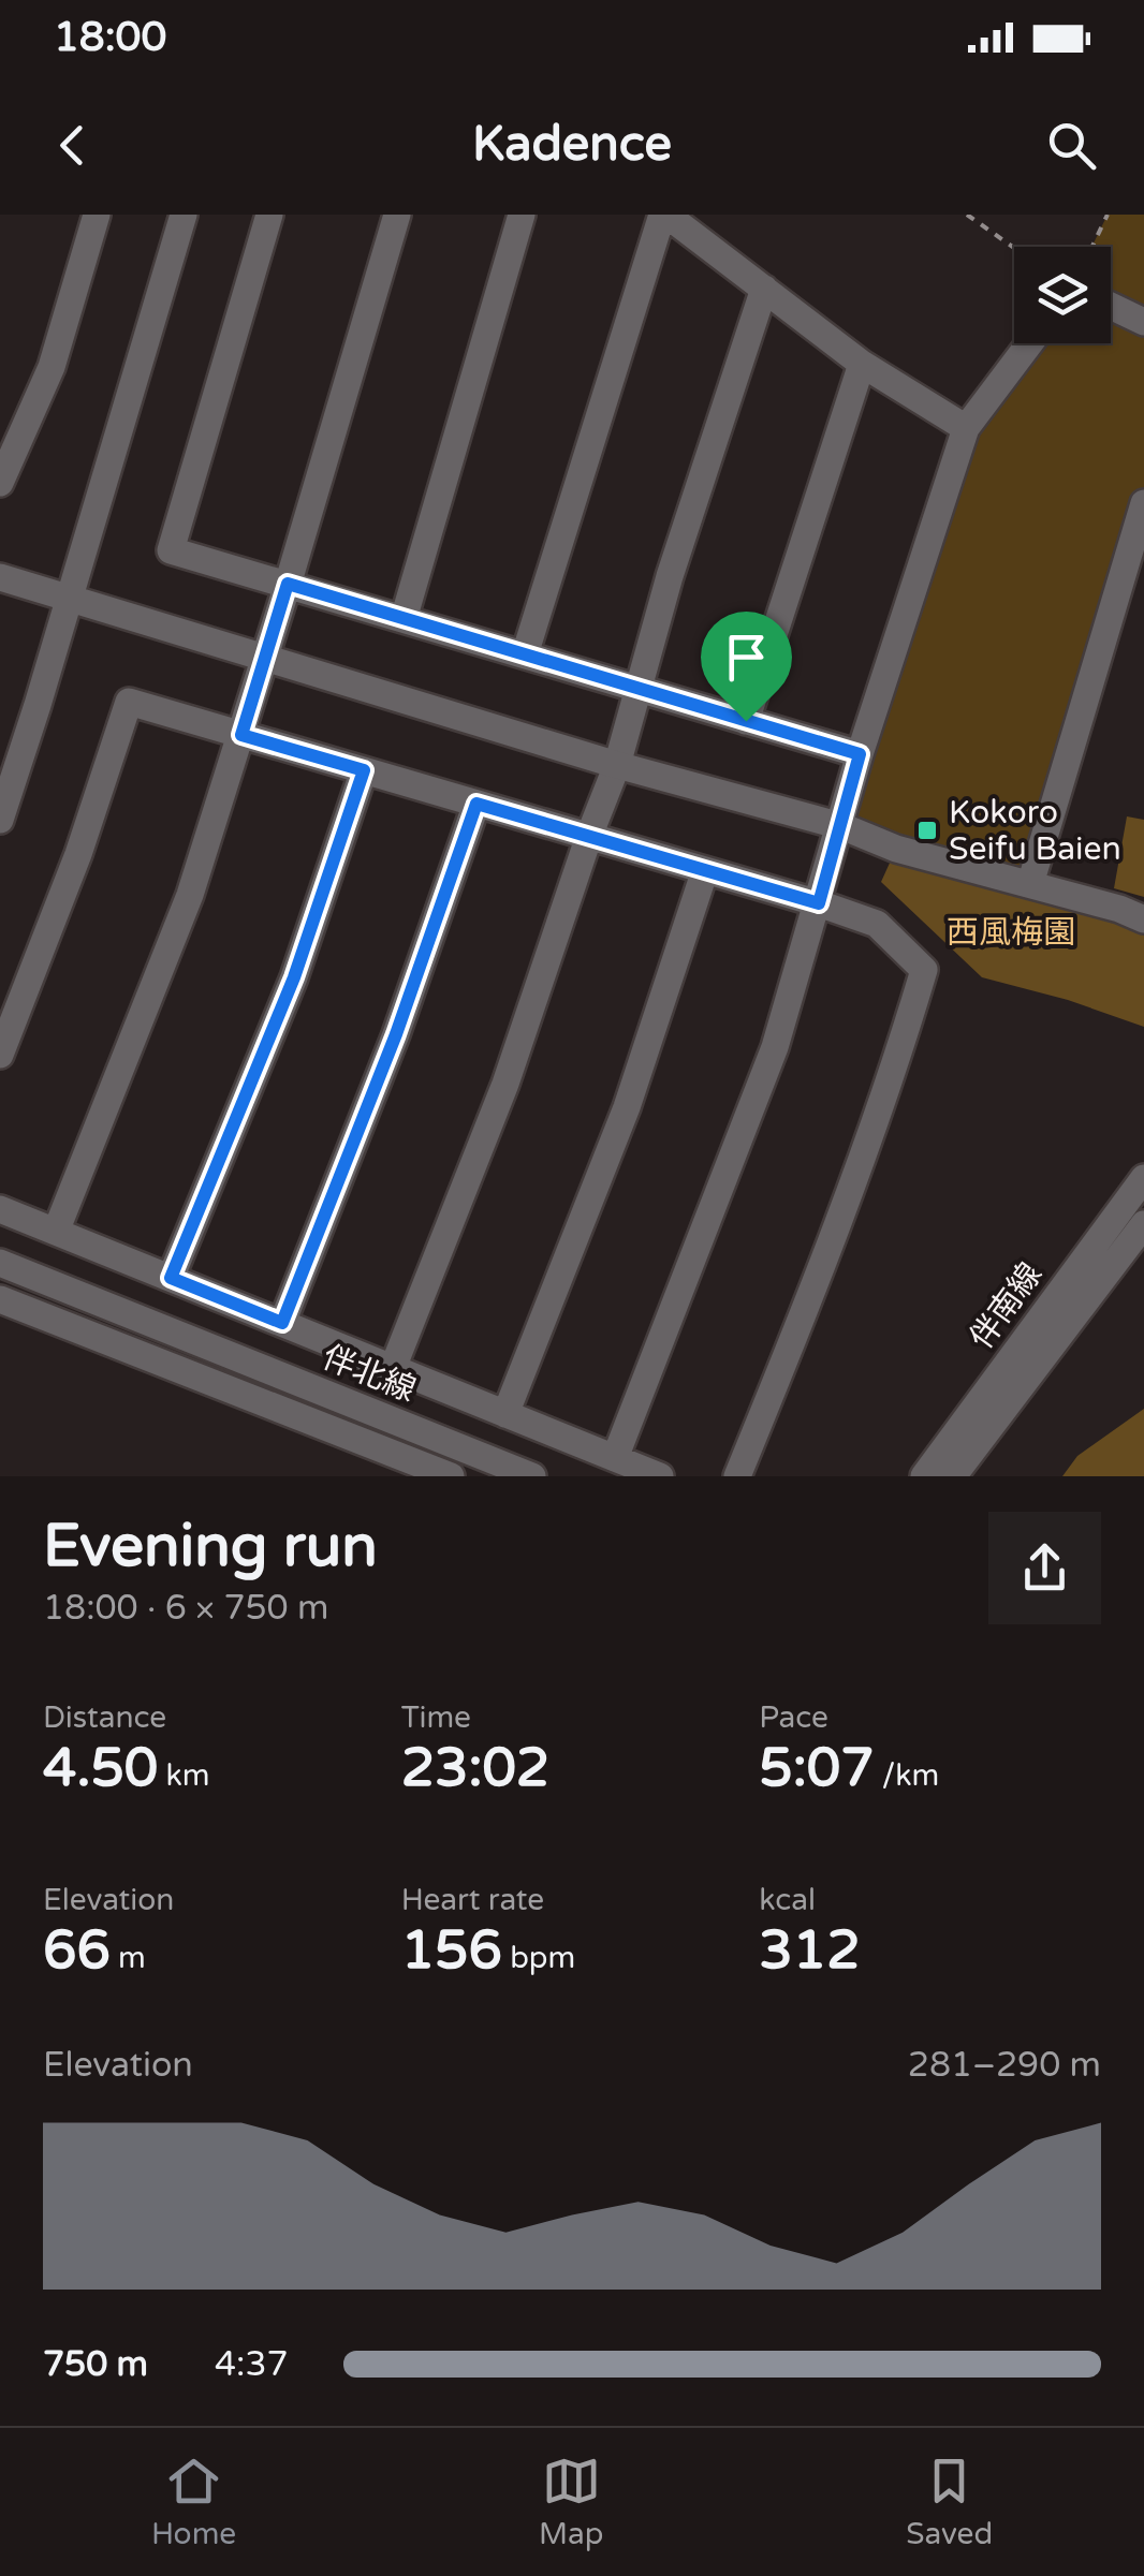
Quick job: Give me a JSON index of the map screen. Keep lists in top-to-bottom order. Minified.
{"streets":{"street":["伴南線","伴北線"]},"parks":["西風梅園"],"places":{"transit":["Kokoro Seifu Baien"]},"page":{"status":"18:00","header":"Kadence","heading":["Evening run","18:00 · 6 × 750 m"],"stats":[["Distance","4.50 km"],["Time","23:02"],["Pace","5:07 /km"],["Elevation","66 m"],["Heart rate","156 bpm"],["kcal","312"]],"chart":["Elevation","281–290 m"],"list":[{"name":"750 m","note":"4:37"}],"tabs":["Home","Map","Saved"]}}
